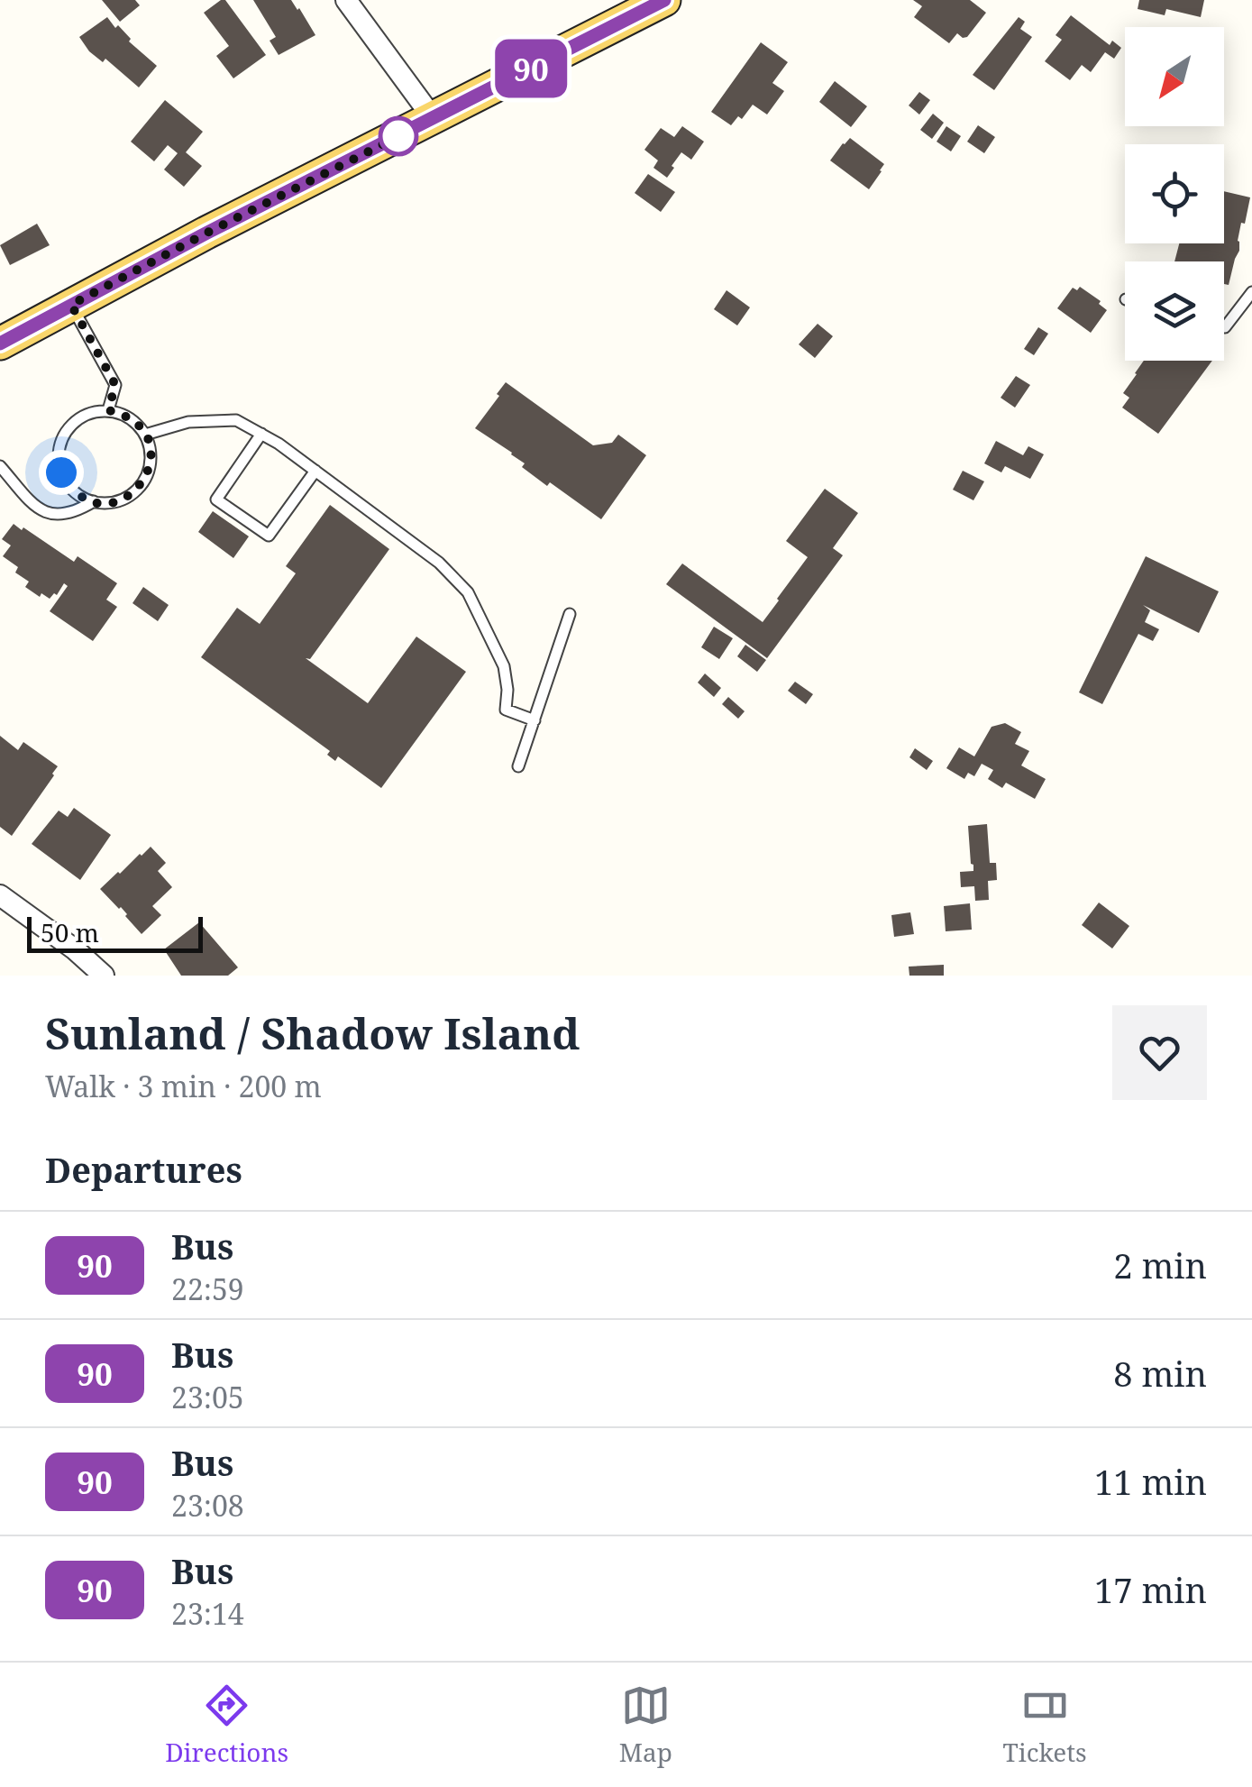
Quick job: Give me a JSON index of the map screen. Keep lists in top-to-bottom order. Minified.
{"lines":["bus line 90"],"scale_bar":"50 m","north":"bottom left","page":{"on_map":"90","scale":"50 m","heading":[["Sunland / Shadow Island","Walk · 3 min · 200 m"],"Departures"],"list":[{"mark":"90","name":"Bus","note":"22:59","value":"2 min"},{"mark":"90","name":"Bus","note":"23:05","value":"8 min"},{"mark":"90","name":"Bus","note":"23:08","value":"11 min"},{"mark":"90","name":"Bus","note":"23:14","value":"17 min"}],"tabs":["Directions","Map","Tickets"]}}
